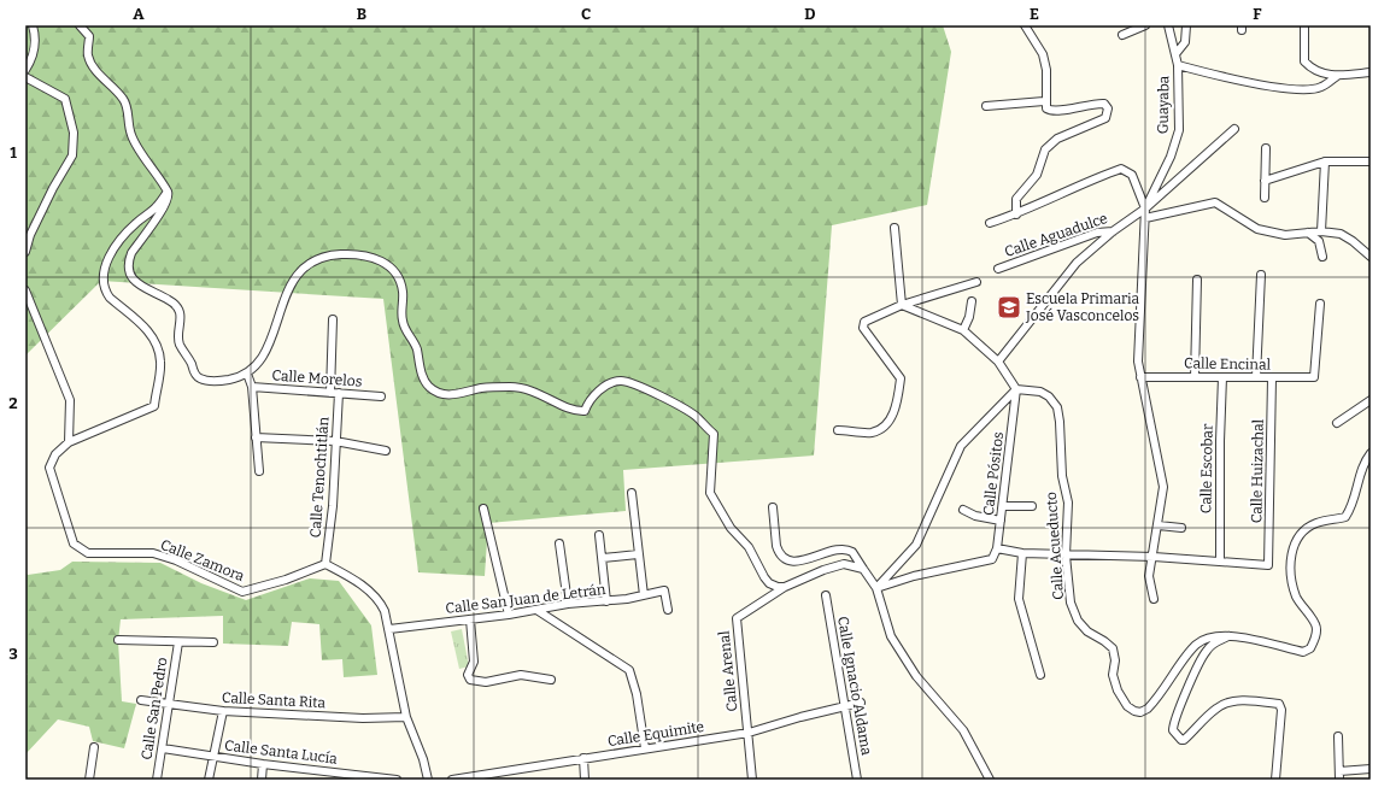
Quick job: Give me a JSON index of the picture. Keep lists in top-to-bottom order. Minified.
{"streets":{"street":["Guayaba","Calle Aguadulce","Calle Encinal","Calle Morelos","Calle Escobar","Calle Huizachal","Calle Pósitos","Calle Tenochtitlán","Calle Acueducto","Calle Zamora","Calle San Juan de Letrán","Calle Arenal","Calle Ignacio Aldama","Calle Santa Rita","Calle San Pedro","Calle Equimite","Calle Santa Lucía"]},"crossings":[["Guayaba","Calle Aguadulce"],["Calle Encinal","Calle Escobar"],["Calle Encinal","Calle Huizachal"],["Calle Morelos","Calle Tenochtitlán"],["Calle Escobar","Calle Huizachal"],["Calle Pósitos","Calle Acueducto"],["Calle Tenochtitlán","Calle Zamora"],["Calle Arenal","Calle Equimite"],["Calle Ignacio Aldama","Calle Equimite"],["Calle Santa Rita","Calle San Pedro"],["Calle San Pedro","Calle Santa Lucía"]],"places":{"school or university":["Escuela Primaria José Vasconcelos"]},"grid":{"columns":["A","B","C","D","E","F"],"rows":["1","2","3"]}}
